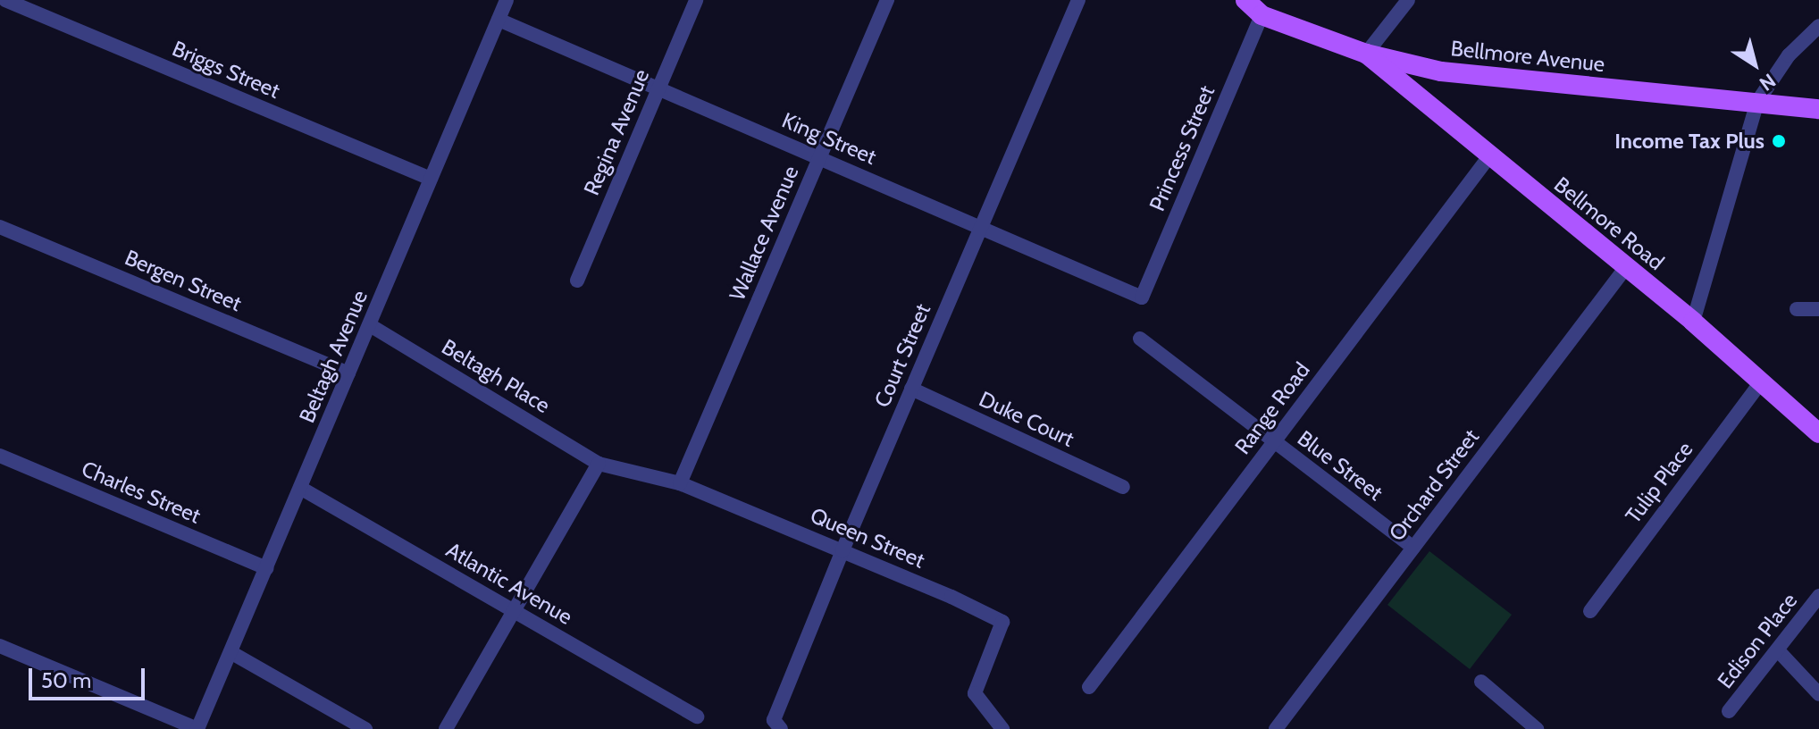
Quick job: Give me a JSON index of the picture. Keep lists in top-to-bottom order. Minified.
{"streets":{"main road":["Bellmore Avenue","Bellmore Road"],"street":["Briggs Street","Regina Avenue","King Street","Princess Street","Wallace Avenue","Bergen Street","Court Street","Beltagh Avenue","Beltagh Place","Range Road","Duke Court","Blue Street","Tulip Place","Orchard Street","Charles Street","Queen Street","Atlantic Avenue","Edison Place"]},"crossings":[["Bellmore Avenue","Princess Street"],["Bellmore Avenue","Bellmore Road"],["Briggs Street","Beltagh Avenue"],["Regina Avenue","King Street"],["King Street","Princess Street"],["King Street","Wallace Avenue"],["King Street","Court Street"],["King Street","Beltagh Avenue"],["Bellmore Road","Range Road"],["Bellmore Road","Tulip Place"],["Bellmore Road","Orchard Street"],["Wallace Avenue","Queen Street"],["Bergen Street","Beltagh Avenue"],["Court Street","Duke Court"],["Court Street","Queen Street"],["Beltagh Avenue","Beltagh Place"],["Beltagh Avenue","Charles Street"],["Beltagh Avenue","Atlantic Avenue"],["Beltagh Place","Queen Street"],["Range Road","Blue Street"],["Blue Street","Orchard Street"]],"places":["Income Tax Plus"],"scale_bar":"50 m","north":"bottom right"}
